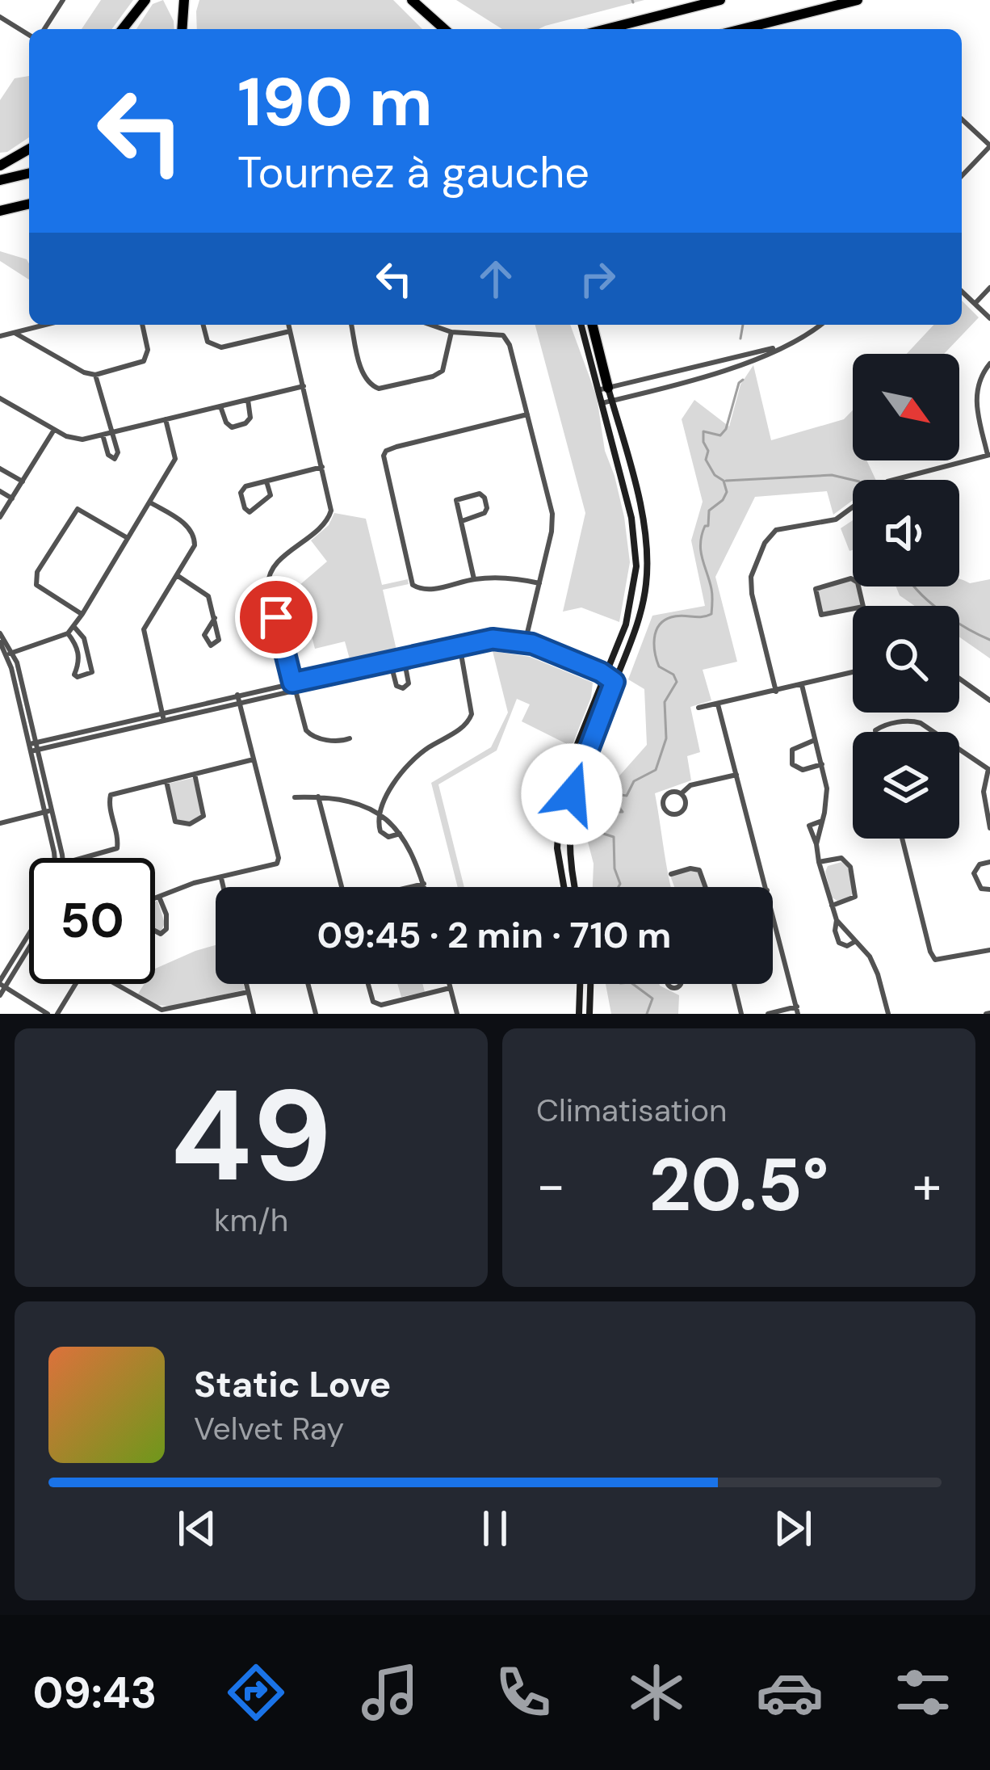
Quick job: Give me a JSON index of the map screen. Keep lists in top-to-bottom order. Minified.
{"north":"bottom right","page":{"turn":["190 m","Tournez à gauche"],"limit":"50","trip":"09:45 · 2 min · 710 m","tile":[["49","km/h"],"Climatisation"],"heat":["−","20.5°","+"],"song":["Static Love","Velvet Ray"],"tabs":"09:43"}}
